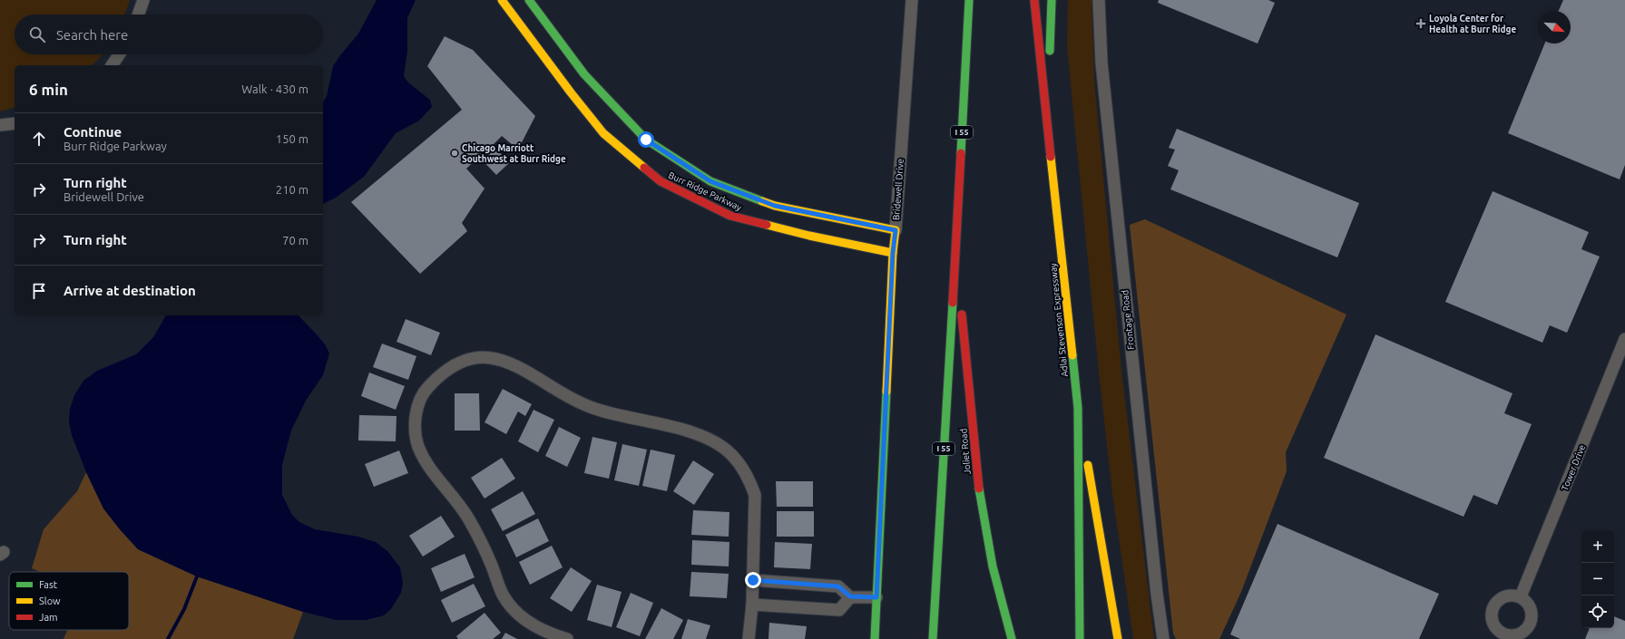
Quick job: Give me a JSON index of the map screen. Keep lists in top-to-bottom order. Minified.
{"streets":{"main road":["I 55","Bridewell Drive","Burr Ridge Parkway","Adlai Stevenson Expressway","Joliet Road"],"street":["Frontage Road","Tower Drive"]},"crossings":[["I 55","Joliet Road"],["Bridewell Drive","Burr Ridge Parkway"]],"places":{"health":["Loyola Center for Health at Burr Ridge"],"other":["Chicago Marriott Southwest at Burr Ridge"]},"legend":["Fast","Slow","Jam"],"north":"bottom right","page":{"search":"Search here","heading":["6 min","Walk · 430 m"],"list":[["Continue","Burr Ridge Parkway","150 m"],["Turn right","Bridewell Drive","210 m"],["Turn right","70 m"],"Arrive at destination"],"map_buttons":["+","−"]}}
